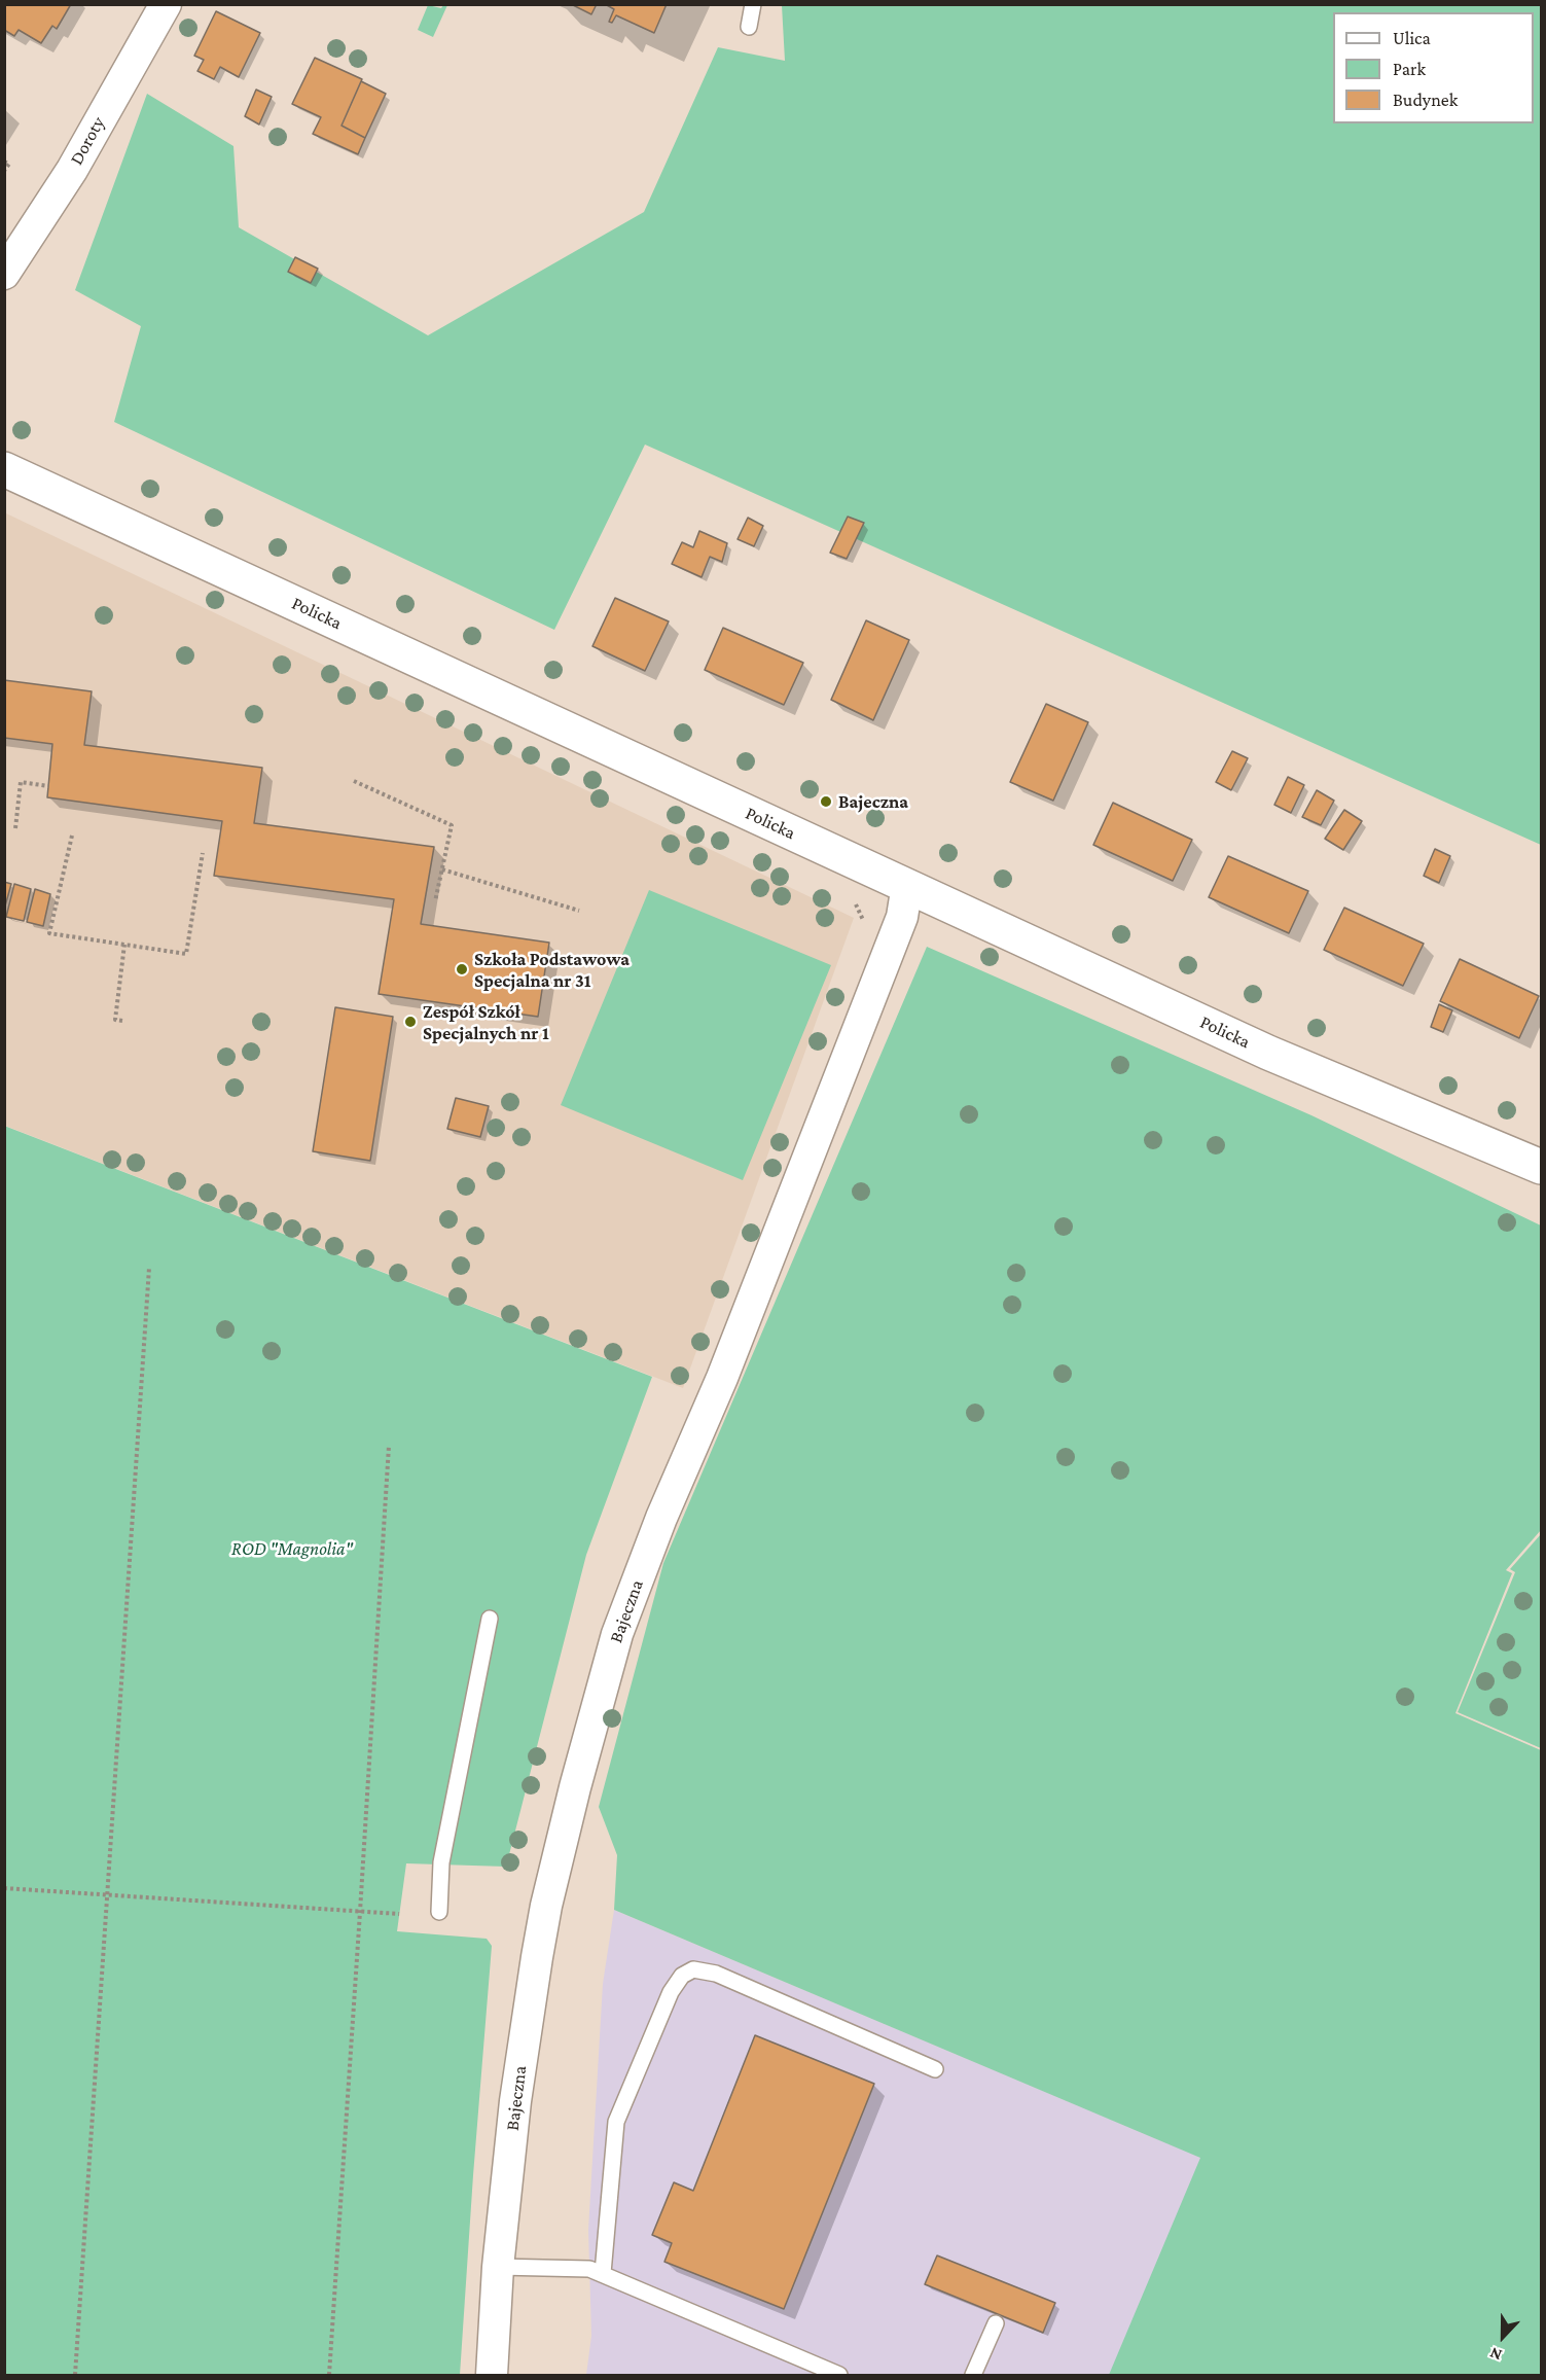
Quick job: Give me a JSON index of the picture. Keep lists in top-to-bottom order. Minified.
{"streets":{"street":["Doroty","Policka","Bajeczna"]},"crossings":[["Policka","Bajeczna"]],"parks":["ROD \"Magnolia\""],"places":["Bajeczna","Szkoła Podstawowa Specjalna nr 31","Zespół Szkół Specjalnych nr 1"],"legend":["Ulica","Park","Budynek"],"north":"bottom"}
